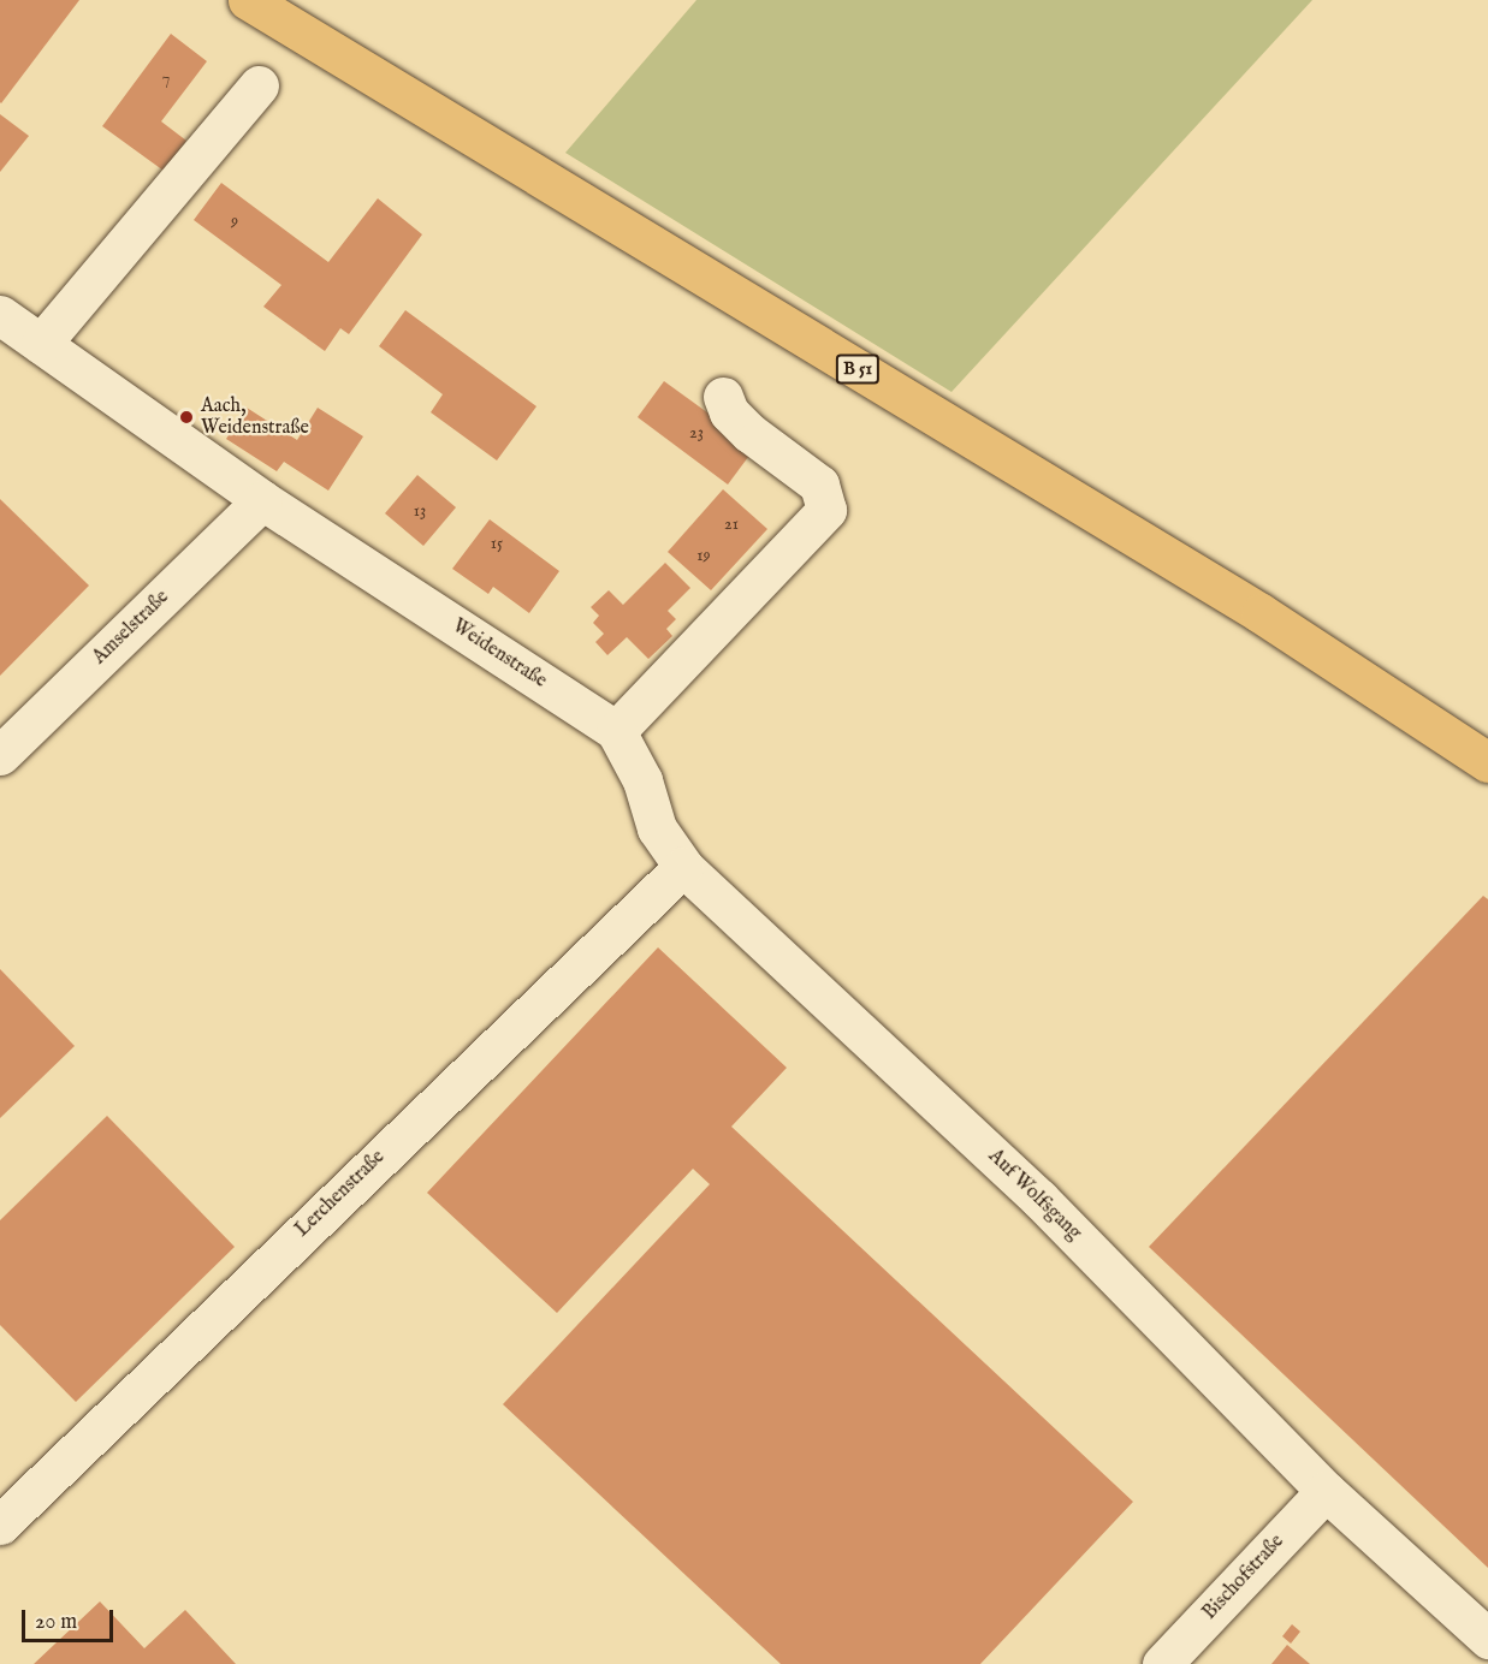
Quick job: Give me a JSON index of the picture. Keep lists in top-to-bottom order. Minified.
{"streets":{"highway":["B 51"],"street":["Amselstraße","Weidenstraße","Lerchenstraße","Auf Wolfsgang","Bischofstraße"]},"crossings":[["Amselstraße","Weidenstraße"],["Weidenstraße","Auf Wolfsgang"],["Lerchenstraße","Auf Wolfsgang"],["Auf Wolfsgang","Bischofstraße"]],"places":["Aach, Weidenstraße"],"house_numbers":["7","9","23","13","21","15","19"],"scale_bar":"20 m"}
